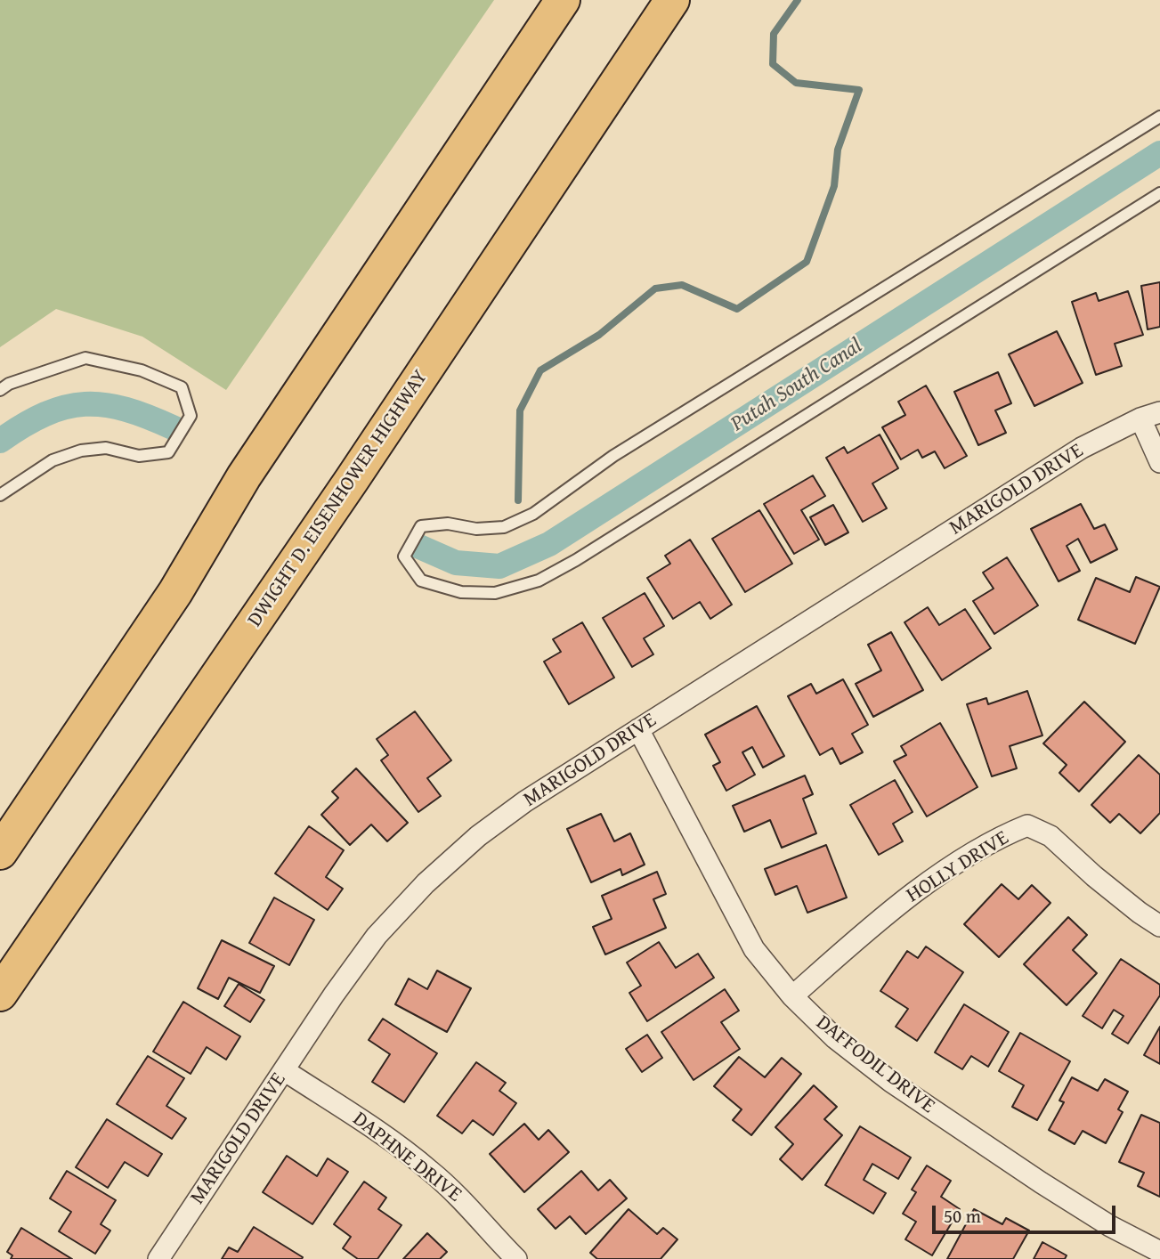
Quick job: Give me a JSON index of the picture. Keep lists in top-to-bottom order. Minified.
{"streets":{"highway":["DWIGHT D. EISENHOWER HIGHWAY"],"street":["MARIGOLD DRIVE","HOLLY DRIVE","DAFFODIL DRIVE","DAPHNE DRIVE"]},"crossings":[["MARIGOLD DRIVE","DAFFODIL DRIVE"],["MARIGOLD DRIVE","DAPHNE DRIVE"],["HOLLY DRIVE","DAFFODIL DRIVE"]],"water":["Putah South Canal"],"scale_bar":"50 m"}
